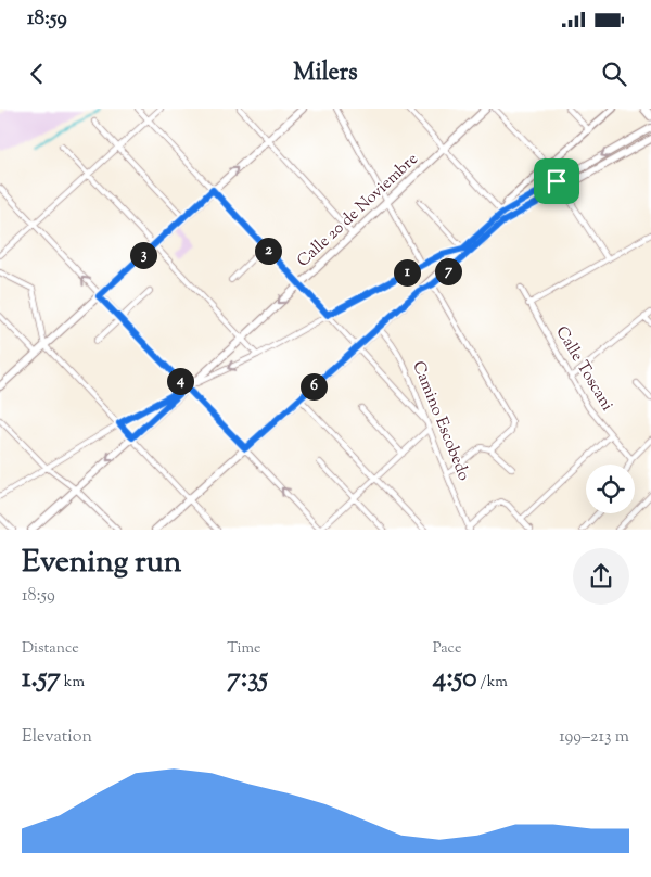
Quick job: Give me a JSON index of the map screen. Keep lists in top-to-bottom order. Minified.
{"streets":{"main road":["Calle 20 de Noviembre"],"street":["Calle Toscani","Camino Escobedo"]},"page":{"status":"18:59","header":"Milers","pins":["2","3","7","1","4","6"],"heading":["Evening run","18:59"],"stats":[["Distance","1.57 km"],["Time","7:35"],["Pace","4:50 /km"]],"chart":["Elevation","199–213 m"]}}
